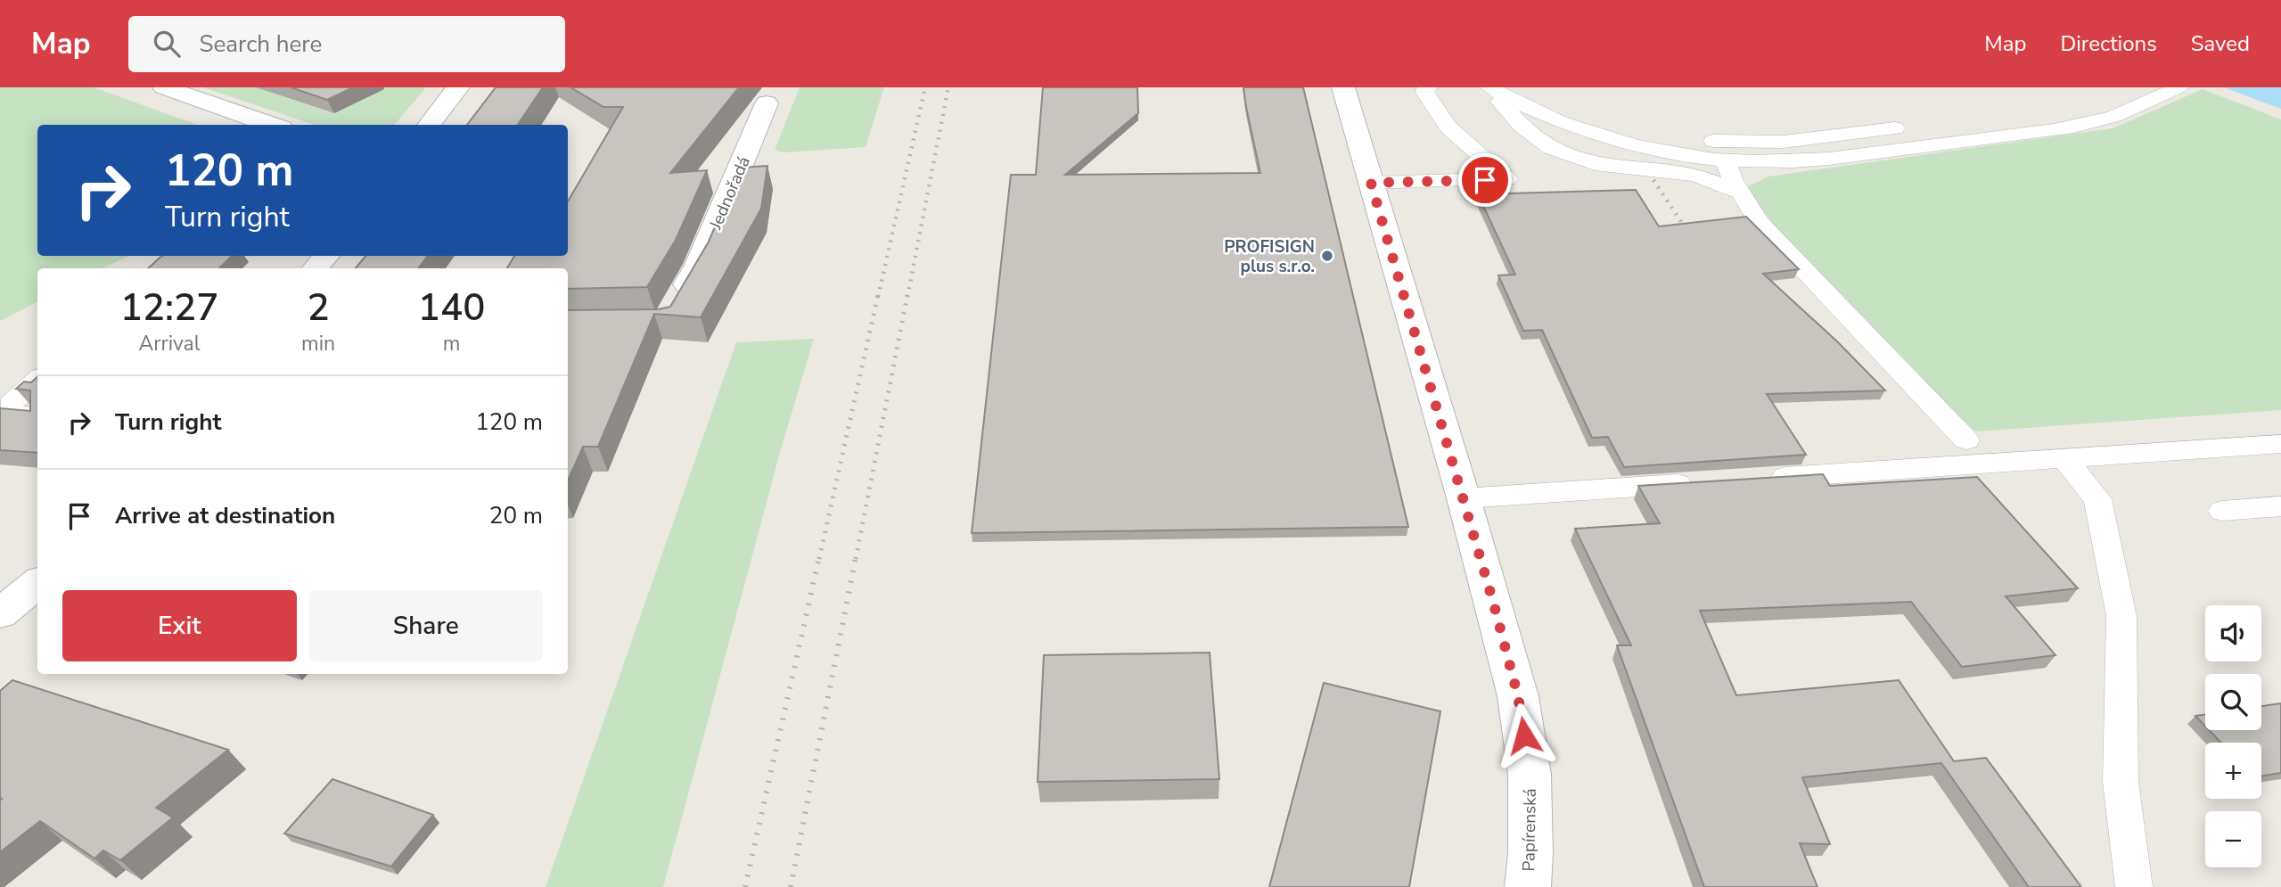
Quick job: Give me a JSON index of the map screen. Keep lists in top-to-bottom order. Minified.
{"streets":{"street":["Jednořadá","Papírenská"]},"places":["PROFISIGN plus s.r.o."],"page":{"header":"Map","search":"Search here","nav":["Map","Directions","Saved"],"turn":["120 m","Turn right"],"eta":["12:27","Arrival","2","min","140","m"],"list":[{"name":"Turn right","value":"120 m"},{"name":"Arrive at destination","value":"20 m"}],"buttons":["Exit","Share"],"map_buttons":["+","−"]}}
